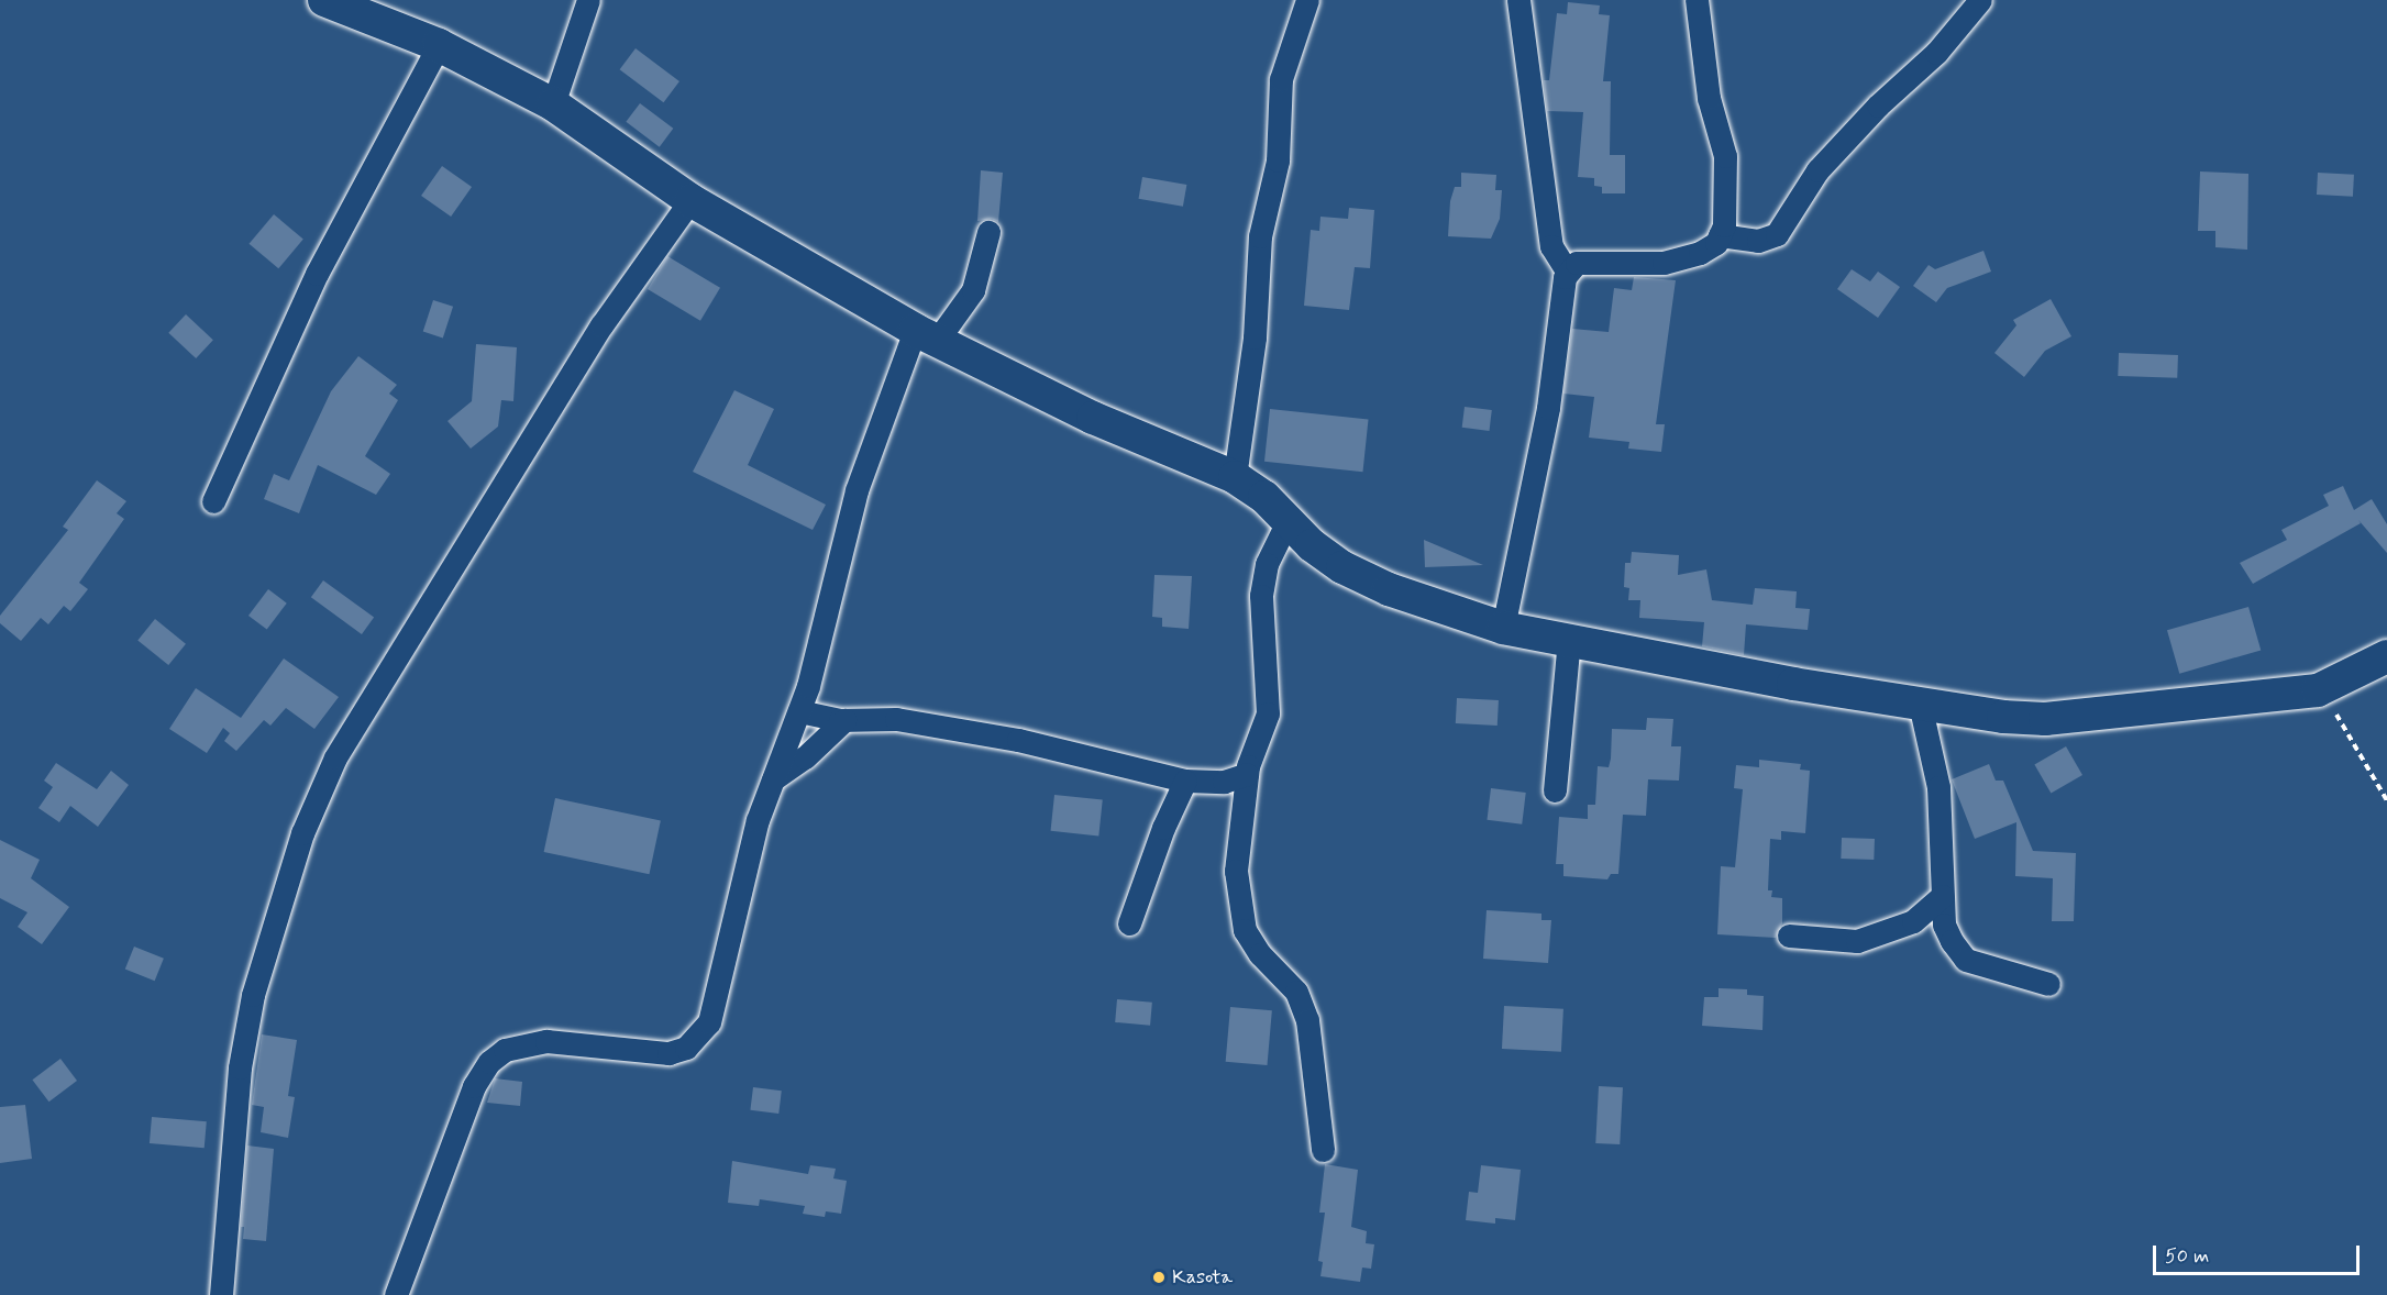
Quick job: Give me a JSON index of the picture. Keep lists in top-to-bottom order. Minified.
{"places":["Kasota"],"scale_bar":"50 m"}
